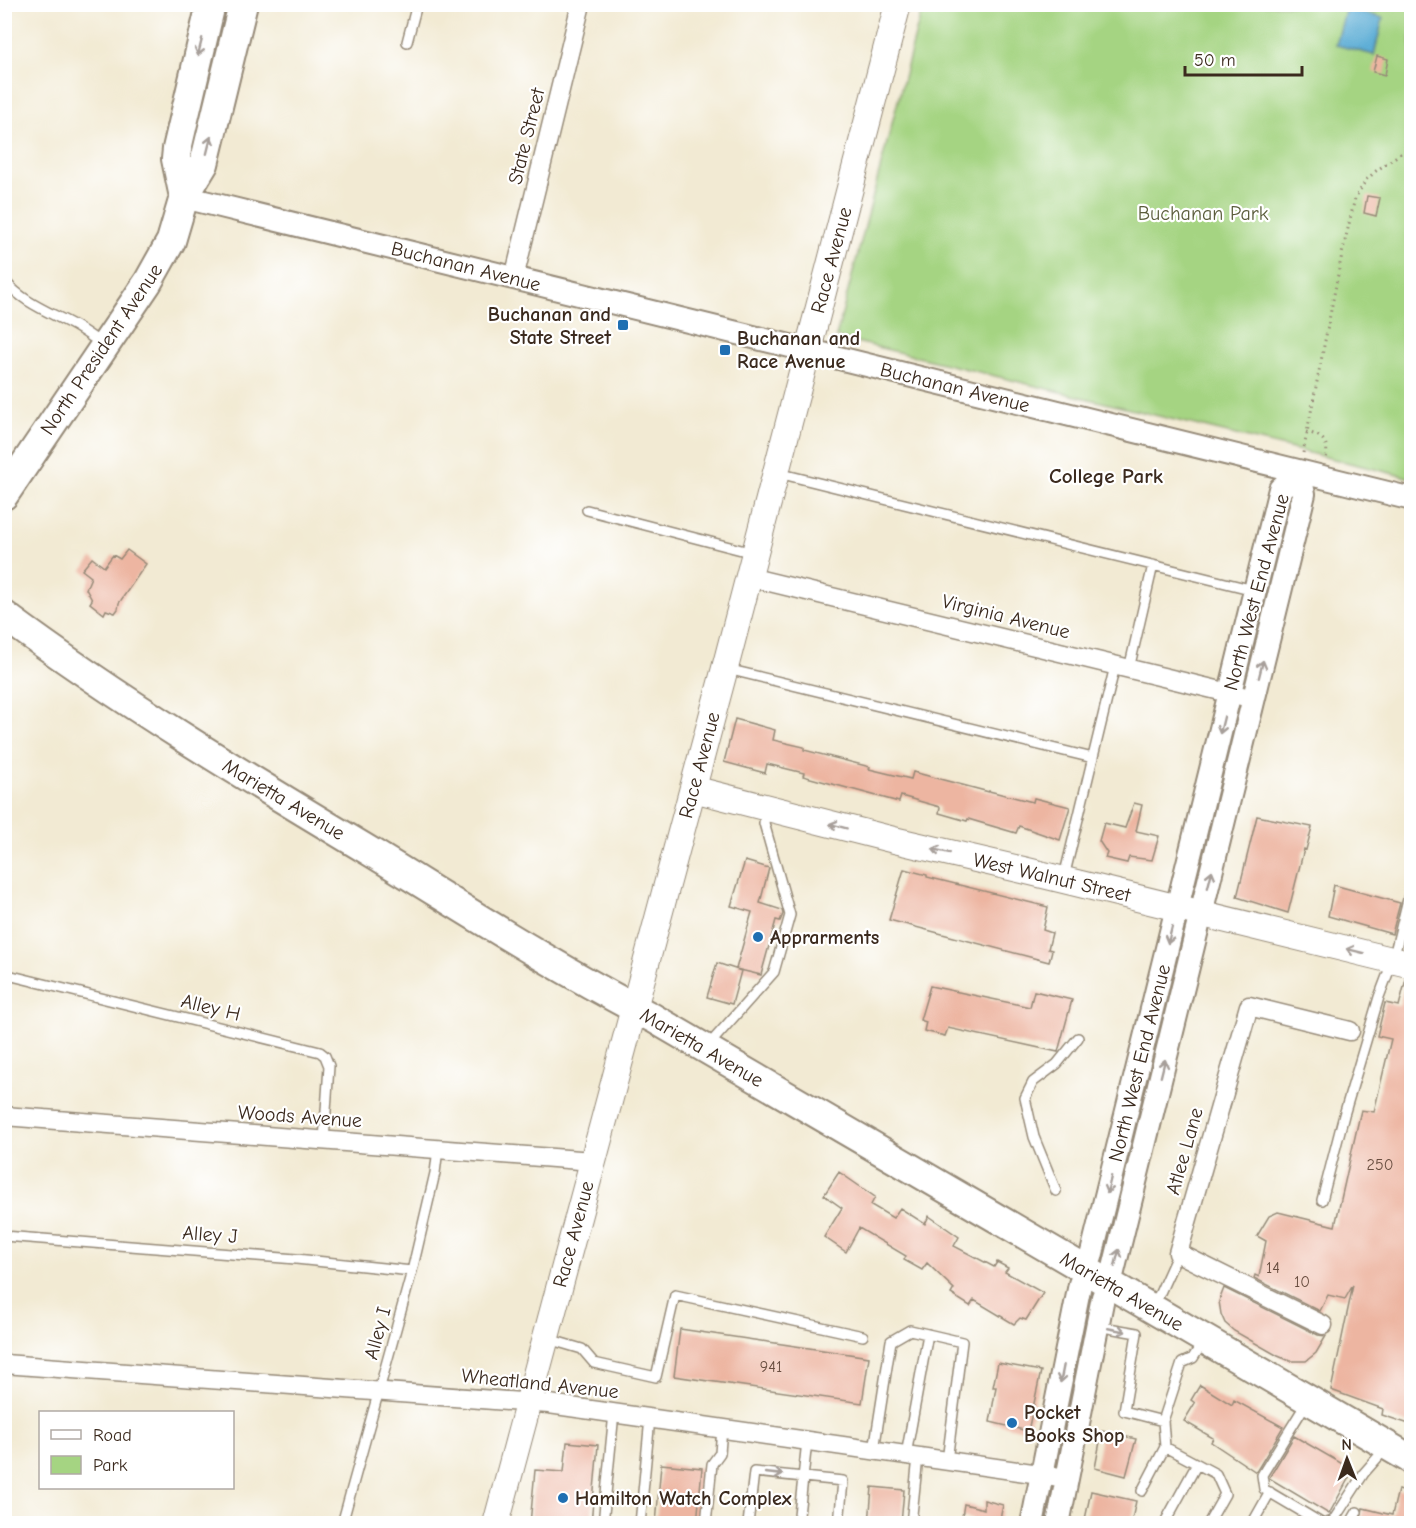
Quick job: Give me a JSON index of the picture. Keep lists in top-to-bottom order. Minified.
{"streets":{"main road":["Race Avenue","North President Avenue","Marietta Avenue","West Walnut Street"],"street":["State Street","Buchanan Avenue","North West End Avenue","Virginia Avenue","Woods Avenue","Atlee Lane","Wheatland Avenue"],"lane":["Alley H","Alley J","Alley I"]},"crossings":[["State Street","Buchanan Avenue"],["Race Avenue","Buchanan Avenue"],["Race Avenue","Virginia Avenue"],["Race Avenue","Marietta Avenue"],["Race Avenue","West Walnut Street"],["Race Avenue","Woods Avenue"],["Race Avenue","Wheatland Avenue"],["Buchanan Avenue","North President Avenue"],["Buchanan Avenue","North West End Avenue"],["North West End Avenue","Virginia Avenue"],["North West End Avenue","Marietta Avenue"],["North West End Avenue","West Walnut Street"],["North West End Avenue","Wheatland Avenue"],["Alley H","Woods Avenue"],["Woods Avenue","Alley I"],["Alley J","Alley I"],["Alley I","Wheatland Avenue"]],"one_way":["West Walnut Street"],"districts":["College Park"],"parks":["Buchanan Park"],"places":{"transit":["Buchanan and State Street","Buchanan and Race Avenue"],"other":["Apprarments","Pocket Books Shop","Hamilton Watch Complex"]},"house_numbers":["250","14","10","941"],"legend":["Road","Park"],"scale_bar":"50 m","north":"top"}
